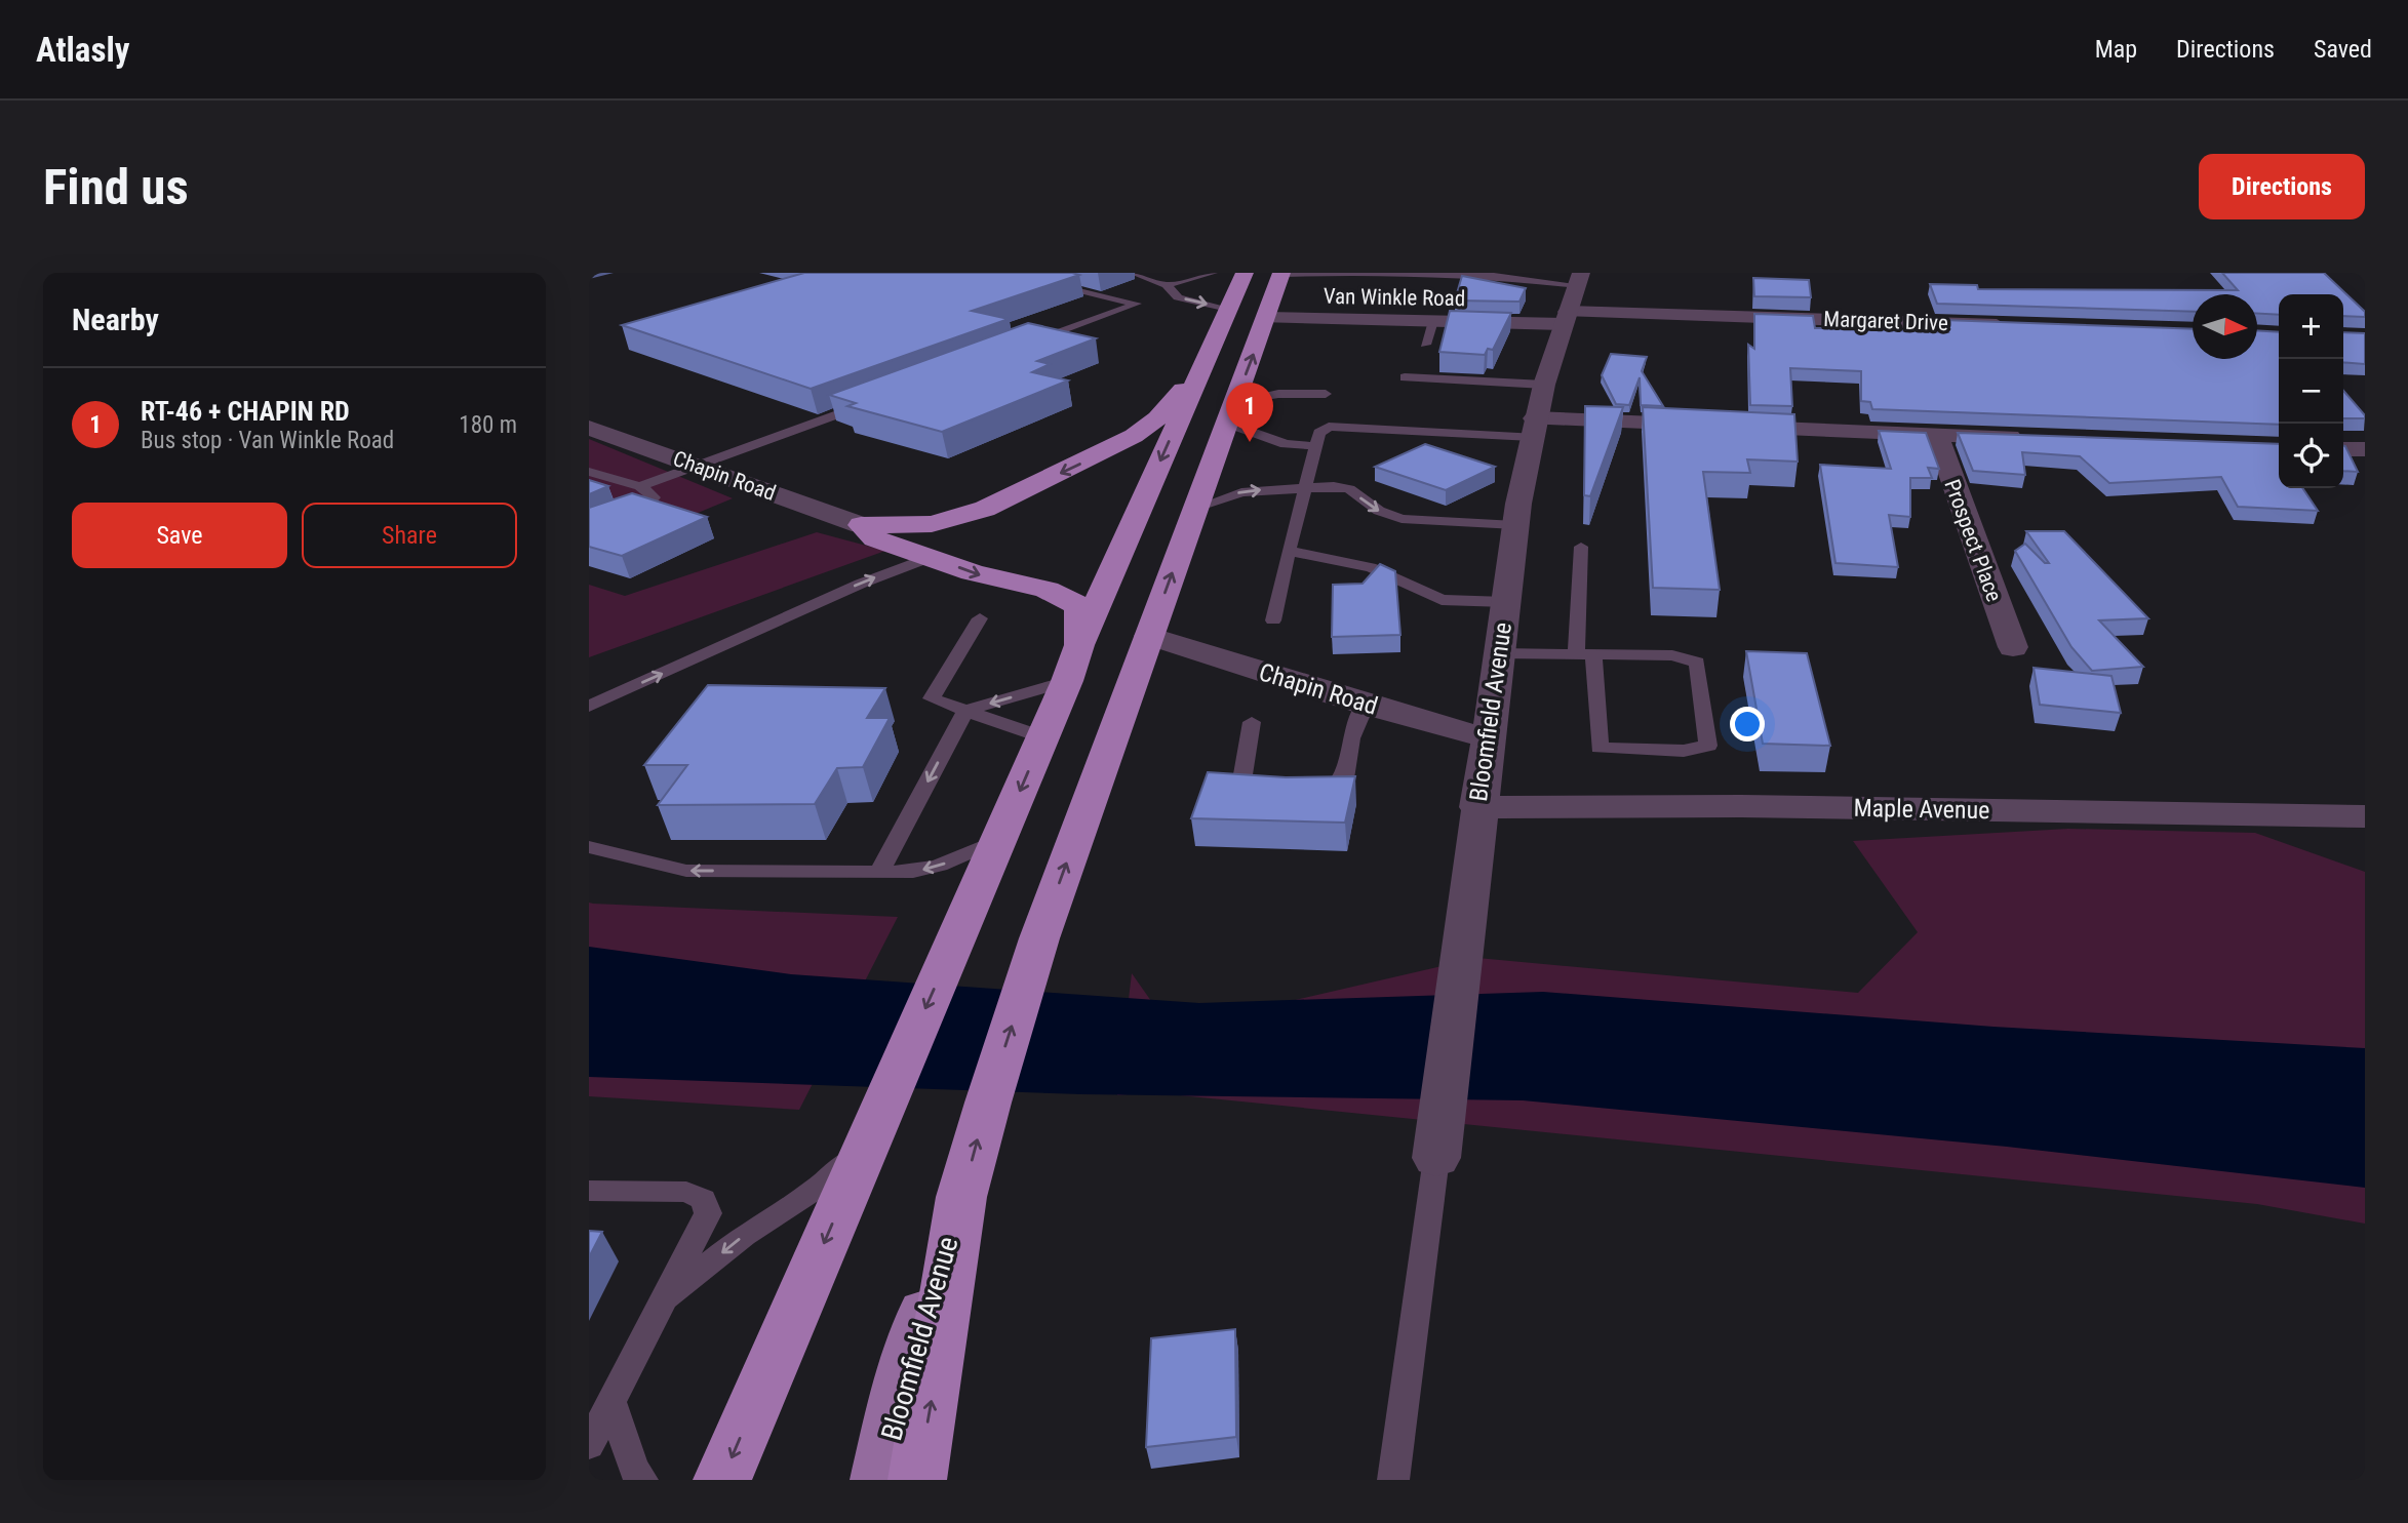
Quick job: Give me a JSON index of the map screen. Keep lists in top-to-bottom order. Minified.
{"streets":{"main road":["Bloomfield Avenue"],"street":["Van Winkle Road","Margaret Drive","Chapin Road","Prospect Place","Maple Avenue"]},"crossings":[["Van Winkle Road","Margaret Drive"],["Van Winkle Road","Bloomfield Avenue"],["Margaret Drive","Bloomfield Avenue"],["Chapin Road","Bloomfield Avenue"],["Bloomfield Avenue","Maple Avenue"]],"north":"right","page":{"header":"Atlasly","nav":["Map","Directions","Saved"],"buttons":["Directions",["Save","Share"]],"title":"Find us","heading":"Nearby","map_buttons":["+","−"],"list":[{"mark":"1","name":"RT-46 + CHAPIN RD","note":"Bus stop · Van Winkle Road","value":"180 m"}],"pins":"1"}}
